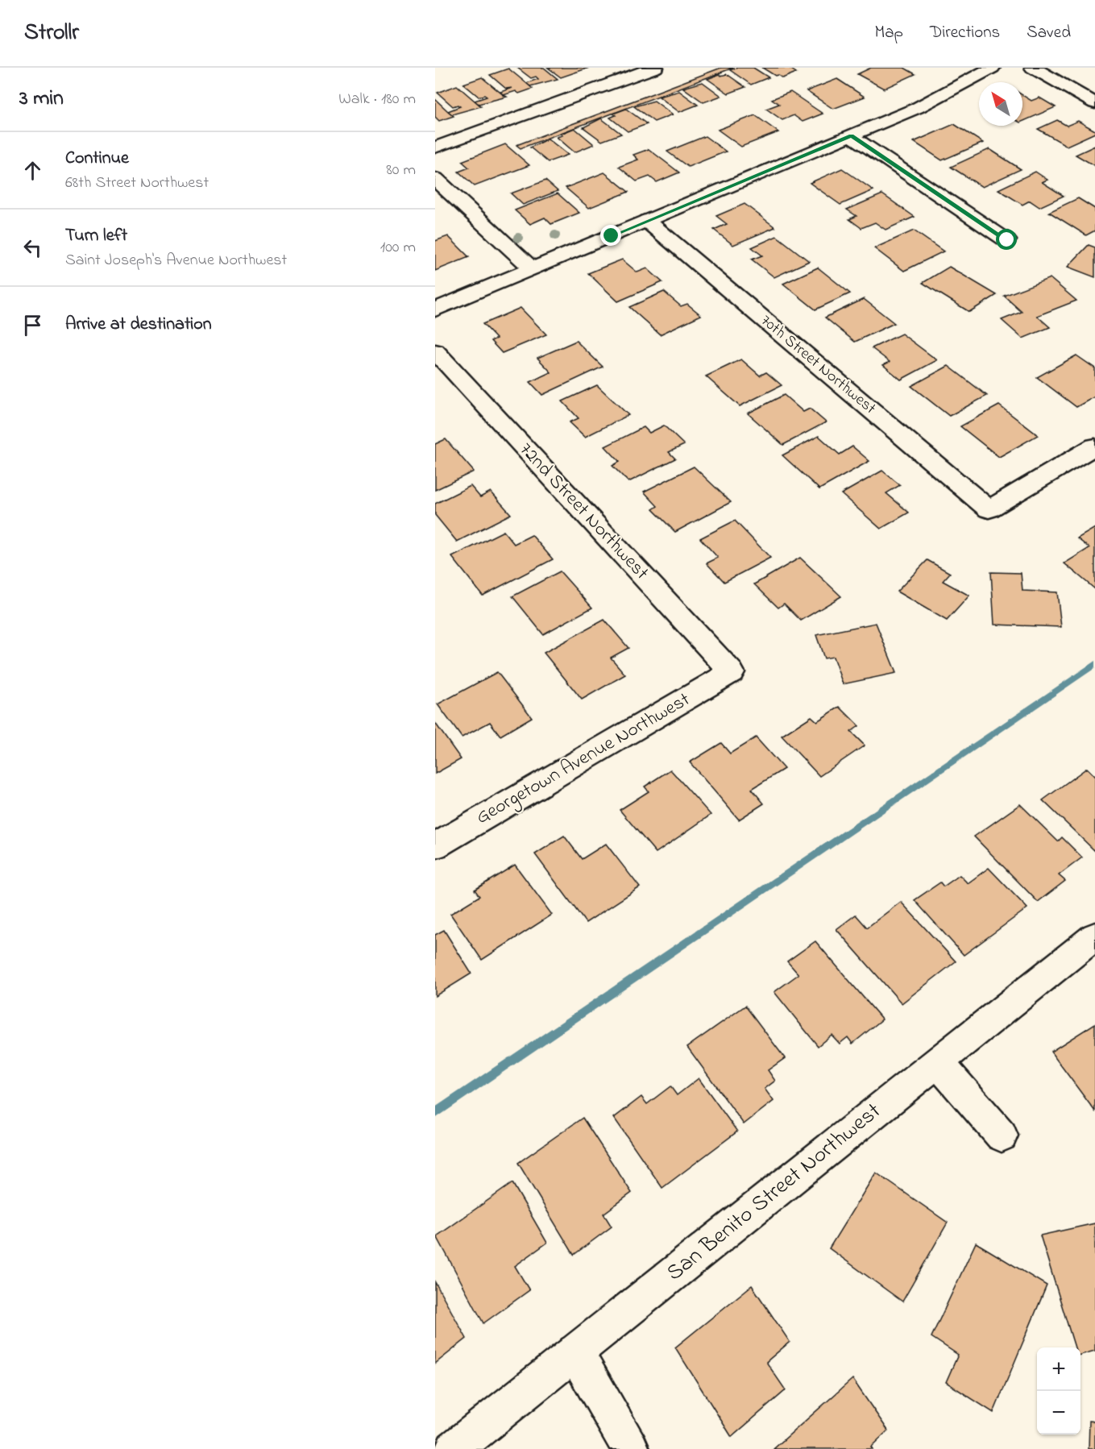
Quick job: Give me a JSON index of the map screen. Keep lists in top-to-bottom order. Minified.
{"streets":{"street":["70th Street Northwest","72nd Street Northwest","Georgetown Avenue Northwest","San Benito Street Northwest"]},"crossings":[["72nd Street Northwest","Georgetown Avenue Northwest"]],"north":"top left","page":{"header":"Strollr","nav":["Map","Directions","Saved"],"heading":["3 min","Walk · 180 m"],"list":[["Continue","68th Street Northwest","80 m"],["Turn left","Saint Joseph's Avenue Northwest","100 m"],"Arrive at destination"],"map_buttons":["+","−"]}}
